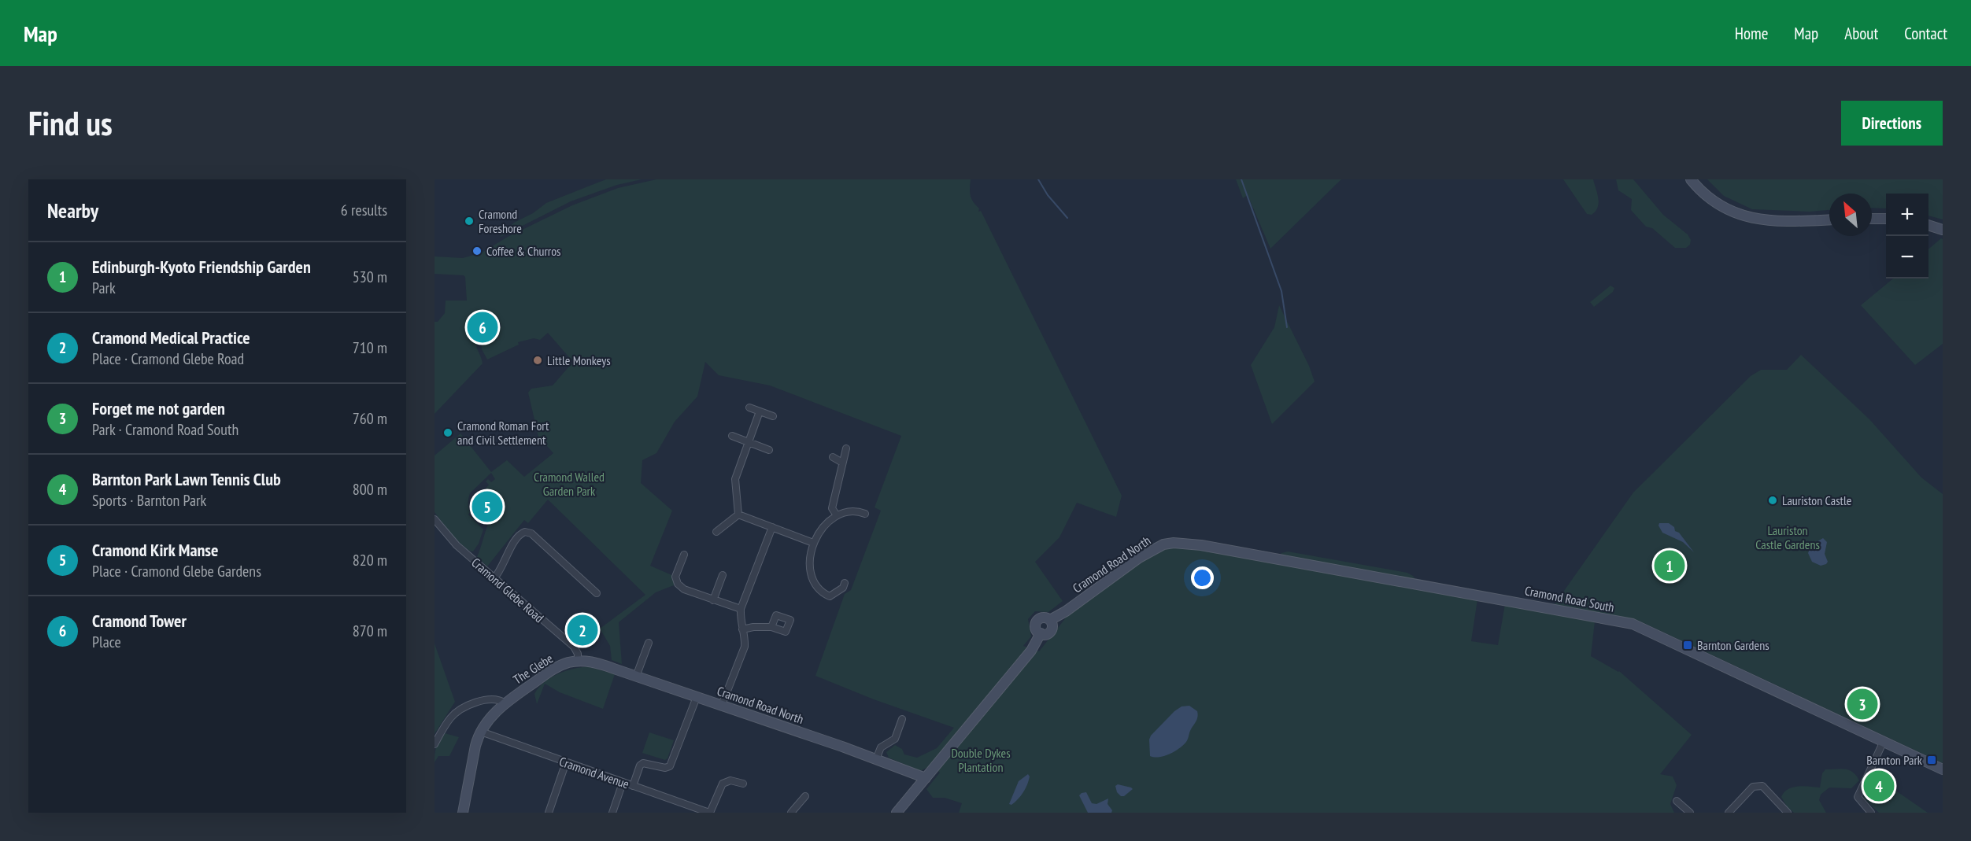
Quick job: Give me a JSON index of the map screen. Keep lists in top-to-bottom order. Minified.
{"streets":{"street":["Cramond Road North","Cramond Glebe Road","Cramond Road South","The Glebe","Cramond Avenue"]},"crossings":[["Cramond Road North","Cramond Glebe Road"],["Cramond Road North","Cramond Road South"],["Cramond Road North","The Glebe"],["Cramond Glebe Road","The Glebe"],["The Glebe","Cramond Avenue"]],"parks":["Cramond Walled Garden Park","Lauriston Castle Gardens","Double Dykes Plantation"],"places":{"other":["Cramond Foreshore","Coffee & Churros","Little Monkeys","Cramond Roman Fort and Civil Settlement","Lauriston Castle"],"transit":["Barnton Gardens","Barnton Park"]},"north":"top left","page":{"header":"Map","nav":["Home","Map","About","Contact"],"buttons":"Directions","title":"Find us","heading":["Nearby","6 results"],"map_buttons":["+","−"],"list":[{"mark":"1","name":"Edinburgh-Kyoto Friendship Garden","note":"Park","value":"530 m"},{"mark":"2","name":"Cramond Medical Practice","note":"Place · Cramond Glebe Road","value":"710 m"},{"mark":"3","name":"Forget me not garden","note":"Park · Cramond Road South","value":"760 m"},{"mark":"4","name":"Barnton Park Lawn Tennis Club","note":"Sports · Barnton Park","value":"800 m"},{"mark":"5","name":"Cramond Kirk Manse","note":"Place · Cramond Glebe Gardens","value":"820 m"},{"mark":"6","name":"Cramond Tower","note":"Place","value":"870 m"}],"pins":["6","5","1","2","3","4"]}}
